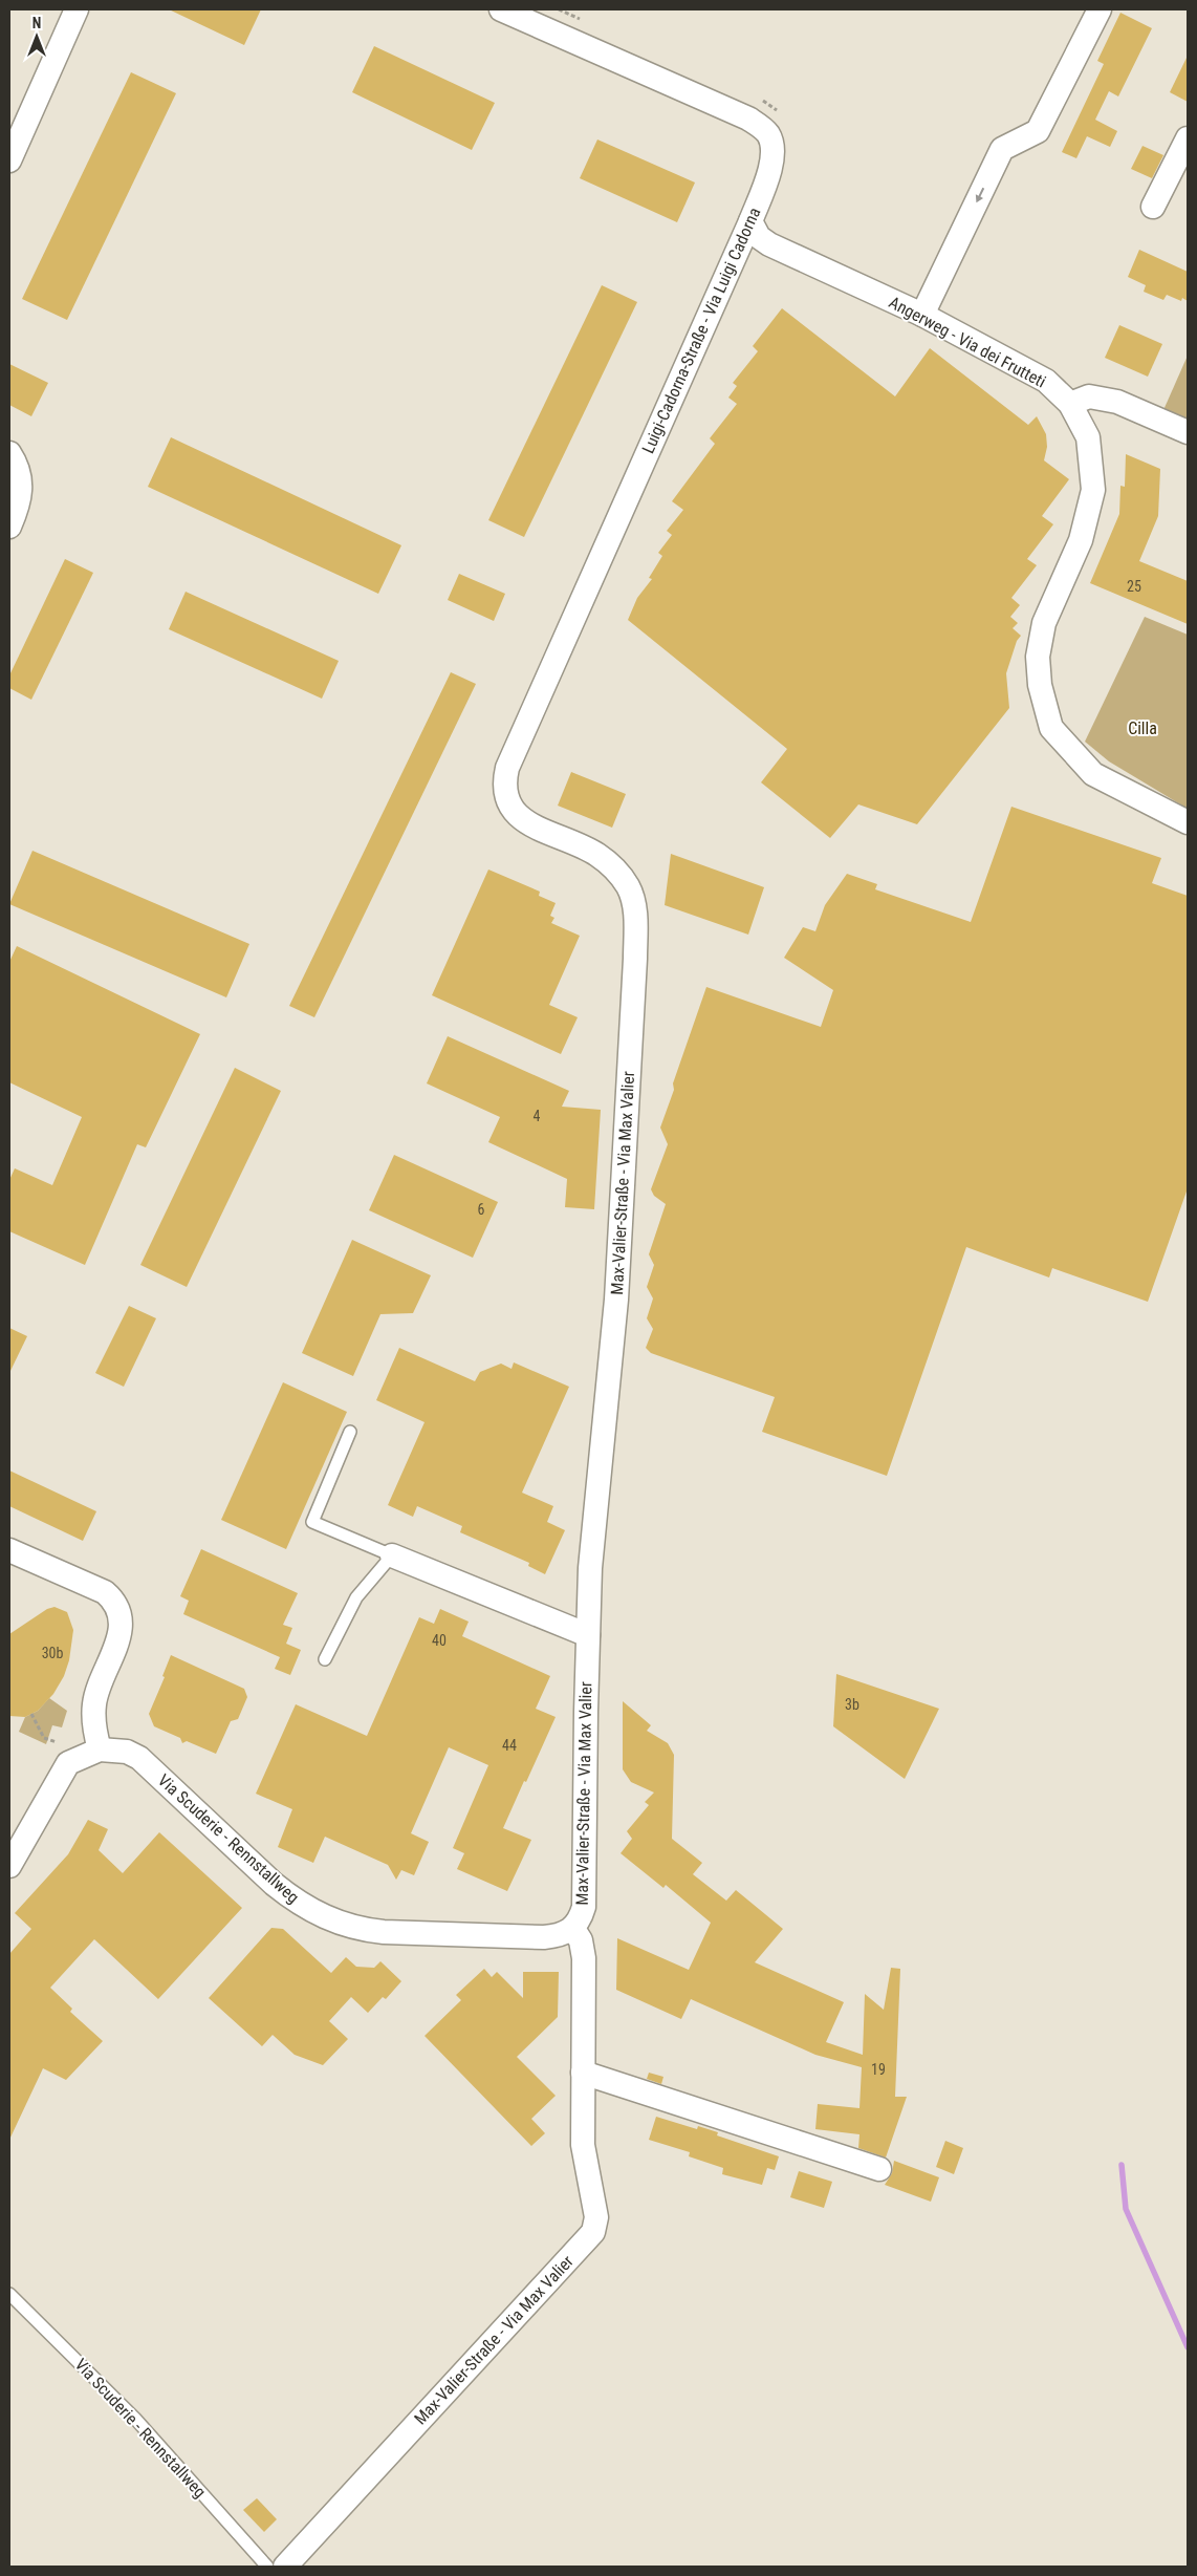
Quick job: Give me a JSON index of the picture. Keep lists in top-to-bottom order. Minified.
{"streets":{"street":["Luigi-Cadorna-Straße - Via Luigi Cadorna","Angerweg - Via dei Frutteti","Max-Valier-Straße - Via Max Valier","Via Scuderie - Rennstallweg"]},"crossings":[["Luigi-Cadorna-Straße - Via Luigi Cadorna","Angerweg - Via dei Frutteti"],["Luigi-Cadorna-Straße - Via Luigi Cadorna","Max-Valier-Straße - Via Max Valier"],["Max-Valier-Straße - Via Max Valier","Via Scuderie - Rennstallweg"]],"parks":["Cilla"],"house_numbers":["25","4","6","40","30b","3b","44","19"],"north":"top"}
